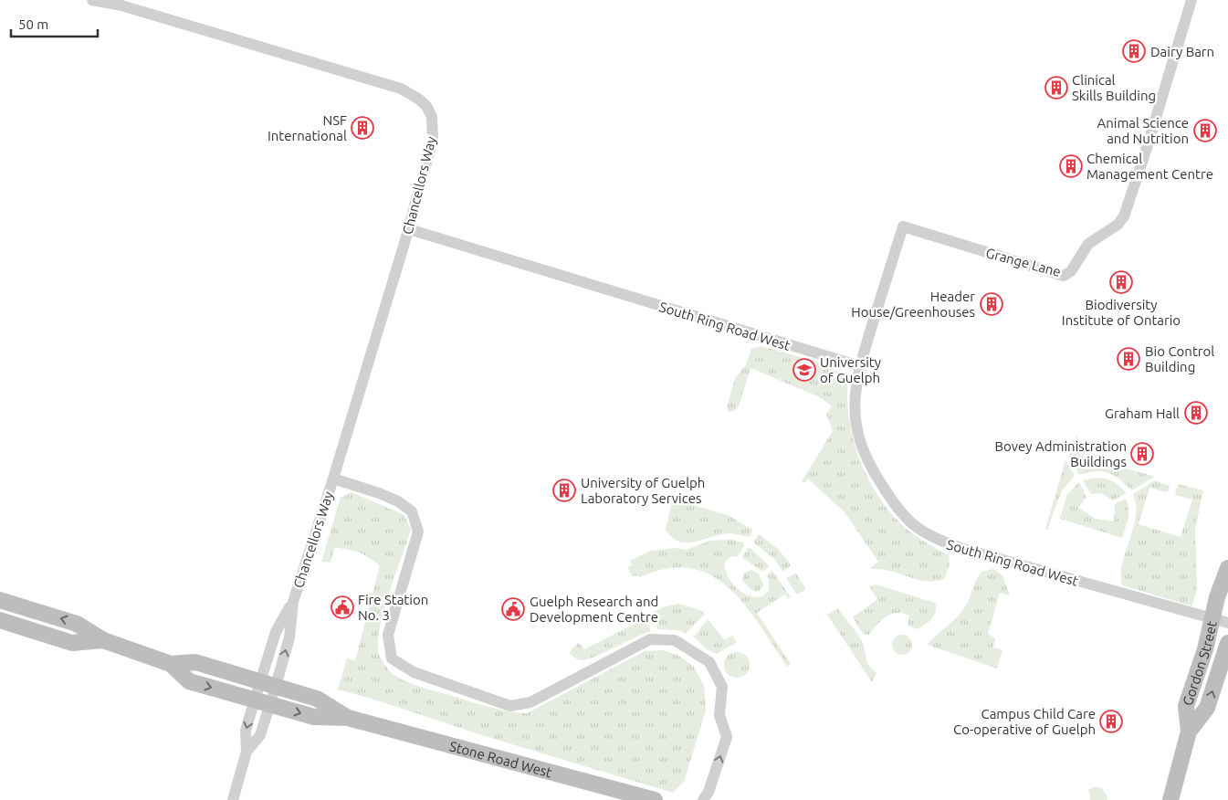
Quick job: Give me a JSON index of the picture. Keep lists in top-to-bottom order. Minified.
{"streets":{"main road":["Gordon Street","Stone Road West"],"street":["Chancellors Way","Grange Lane","South Ring Road West"]},"crossings":[["Chancellors Way","South Ring Road West"],["Chancellors Way","Stone Road West"],["Grange Lane","South Ring Road West"],["South Ring Road West","Gordon Street"]],"places":{"building":["Dairy Barn","Clinical Skills Building","NSF International","Animal Science and Nutrition","Chemical Management Centre","Biodiversity Institute of Ontario","Header House/Greenhouses","Bio Control Building","Graham Hall","Bovey Administration Buildings","University of Guelph Laboratory Services","Campus Child Care Co-operative of Guelph"],"school or university":["University of Guelph"],"public building":["Fire Station No. 3","Guelph Research and Development Centre"]},"scale_bar":"50 m"}
